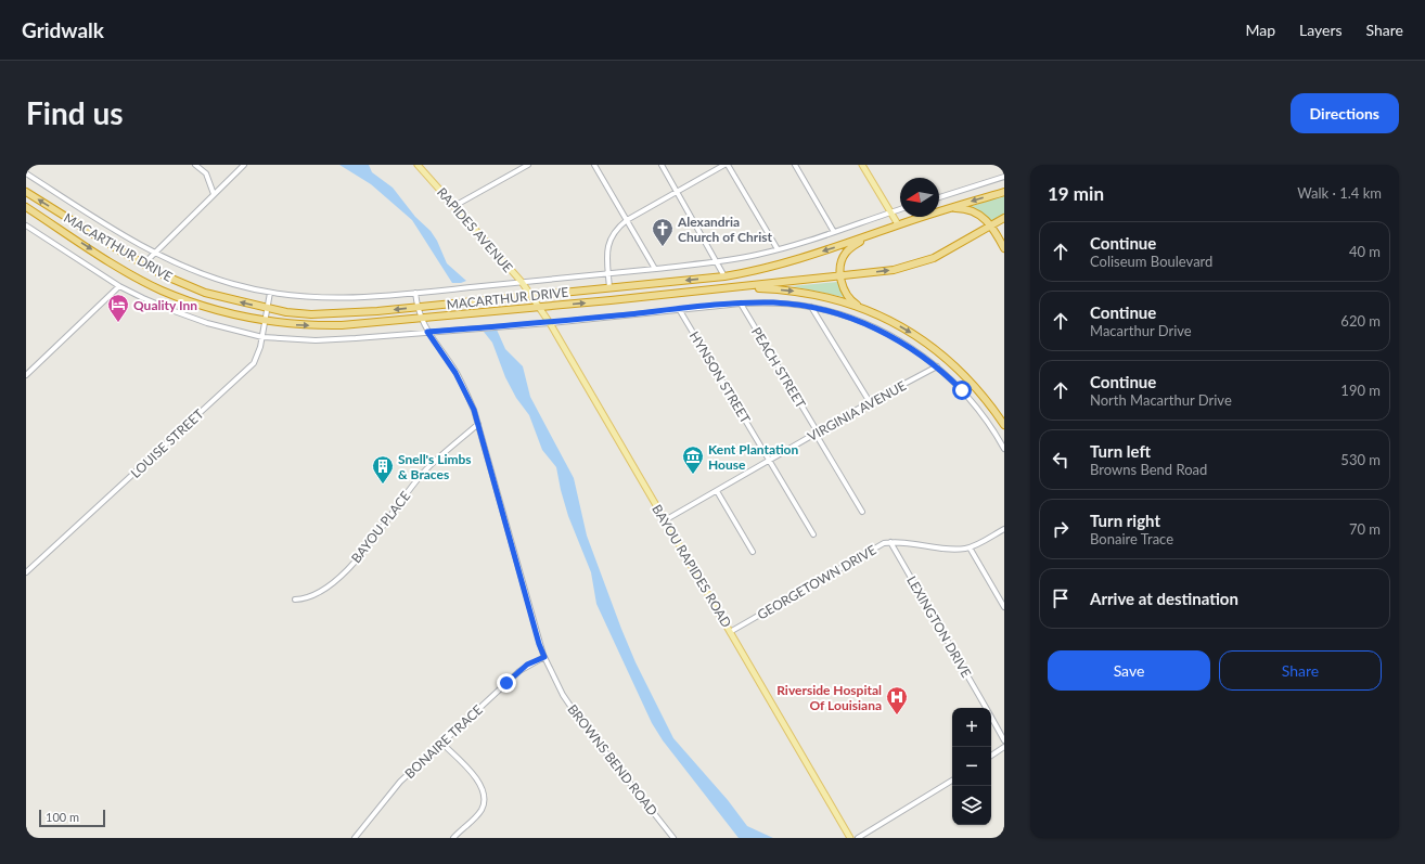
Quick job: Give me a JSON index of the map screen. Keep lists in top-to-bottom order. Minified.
{"streets":{"highway":["MACARTHUR DRIVE"],"main road":["RAPIDES AVENUE","BAYOU RAPIDES ROAD"],"street":["PEACH STREET","HYNSON STREET","VIRGINIA AVENUE","LOUISE STREET","BAYOU PLACE","GEORGETOWN DRIVE","LEXINGTON DRIVE","BONAIRE TRACE","BROWNS BEND ROAD"]},"crossings":[["RAPIDES AVENUE","MACARTHUR DRIVE"],["RAPIDES AVENUE","BAYOU RAPIDES ROAD"],["MACARTHUR DRIVE","LOUISE STREET"],["MACARTHUR DRIVE","BAYOU RAPIDES ROAD"],["MACARTHUR DRIVE","BROWNS BEND ROAD"],["PEACH STREET","VIRGINIA AVENUE"],["HYNSON STREET","VIRGINIA AVENUE"],["VIRGINIA AVENUE","BAYOU RAPIDES ROAD"],["BAYOU PLACE","BROWNS BEND ROAD"],["BAYOU RAPIDES ROAD","GEORGETOWN DRIVE"],["GEORGETOWN DRIVE","LEXINGTON DRIVE"],["BONAIRE TRACE","BROWNS BEND ROAD"]],"places":{"church":["Alexandria Church of Christ"],"hotel":["Quality Inn"],"museum":["Kent Plantation House"],"building":["Snell's Limbs & Braces"],"hospital":["Riverside Hospital Of Louisiana"]},"scale_bar":"100 m","north":"left","page":{"header":"Gridwalk","nav":["Map","Layers","Share"],"buttons":["Directions",["Save","Share"]],"title":"Find us","heading":["19 min","Walk · 1.4 km"],"list":[["Continue","Coliseum Boulevard","40 m"],["Continue","Macarthur Drive","620 m"],["Continue","North Macarthur Drive","190 m"],["Turn left","Browns Bend Road","530 m"],["Turn right","Bonaire Trace","70 m"],"Arrive at destination"],"map_buttons":["+","−"],"scale":"100 m"}}
